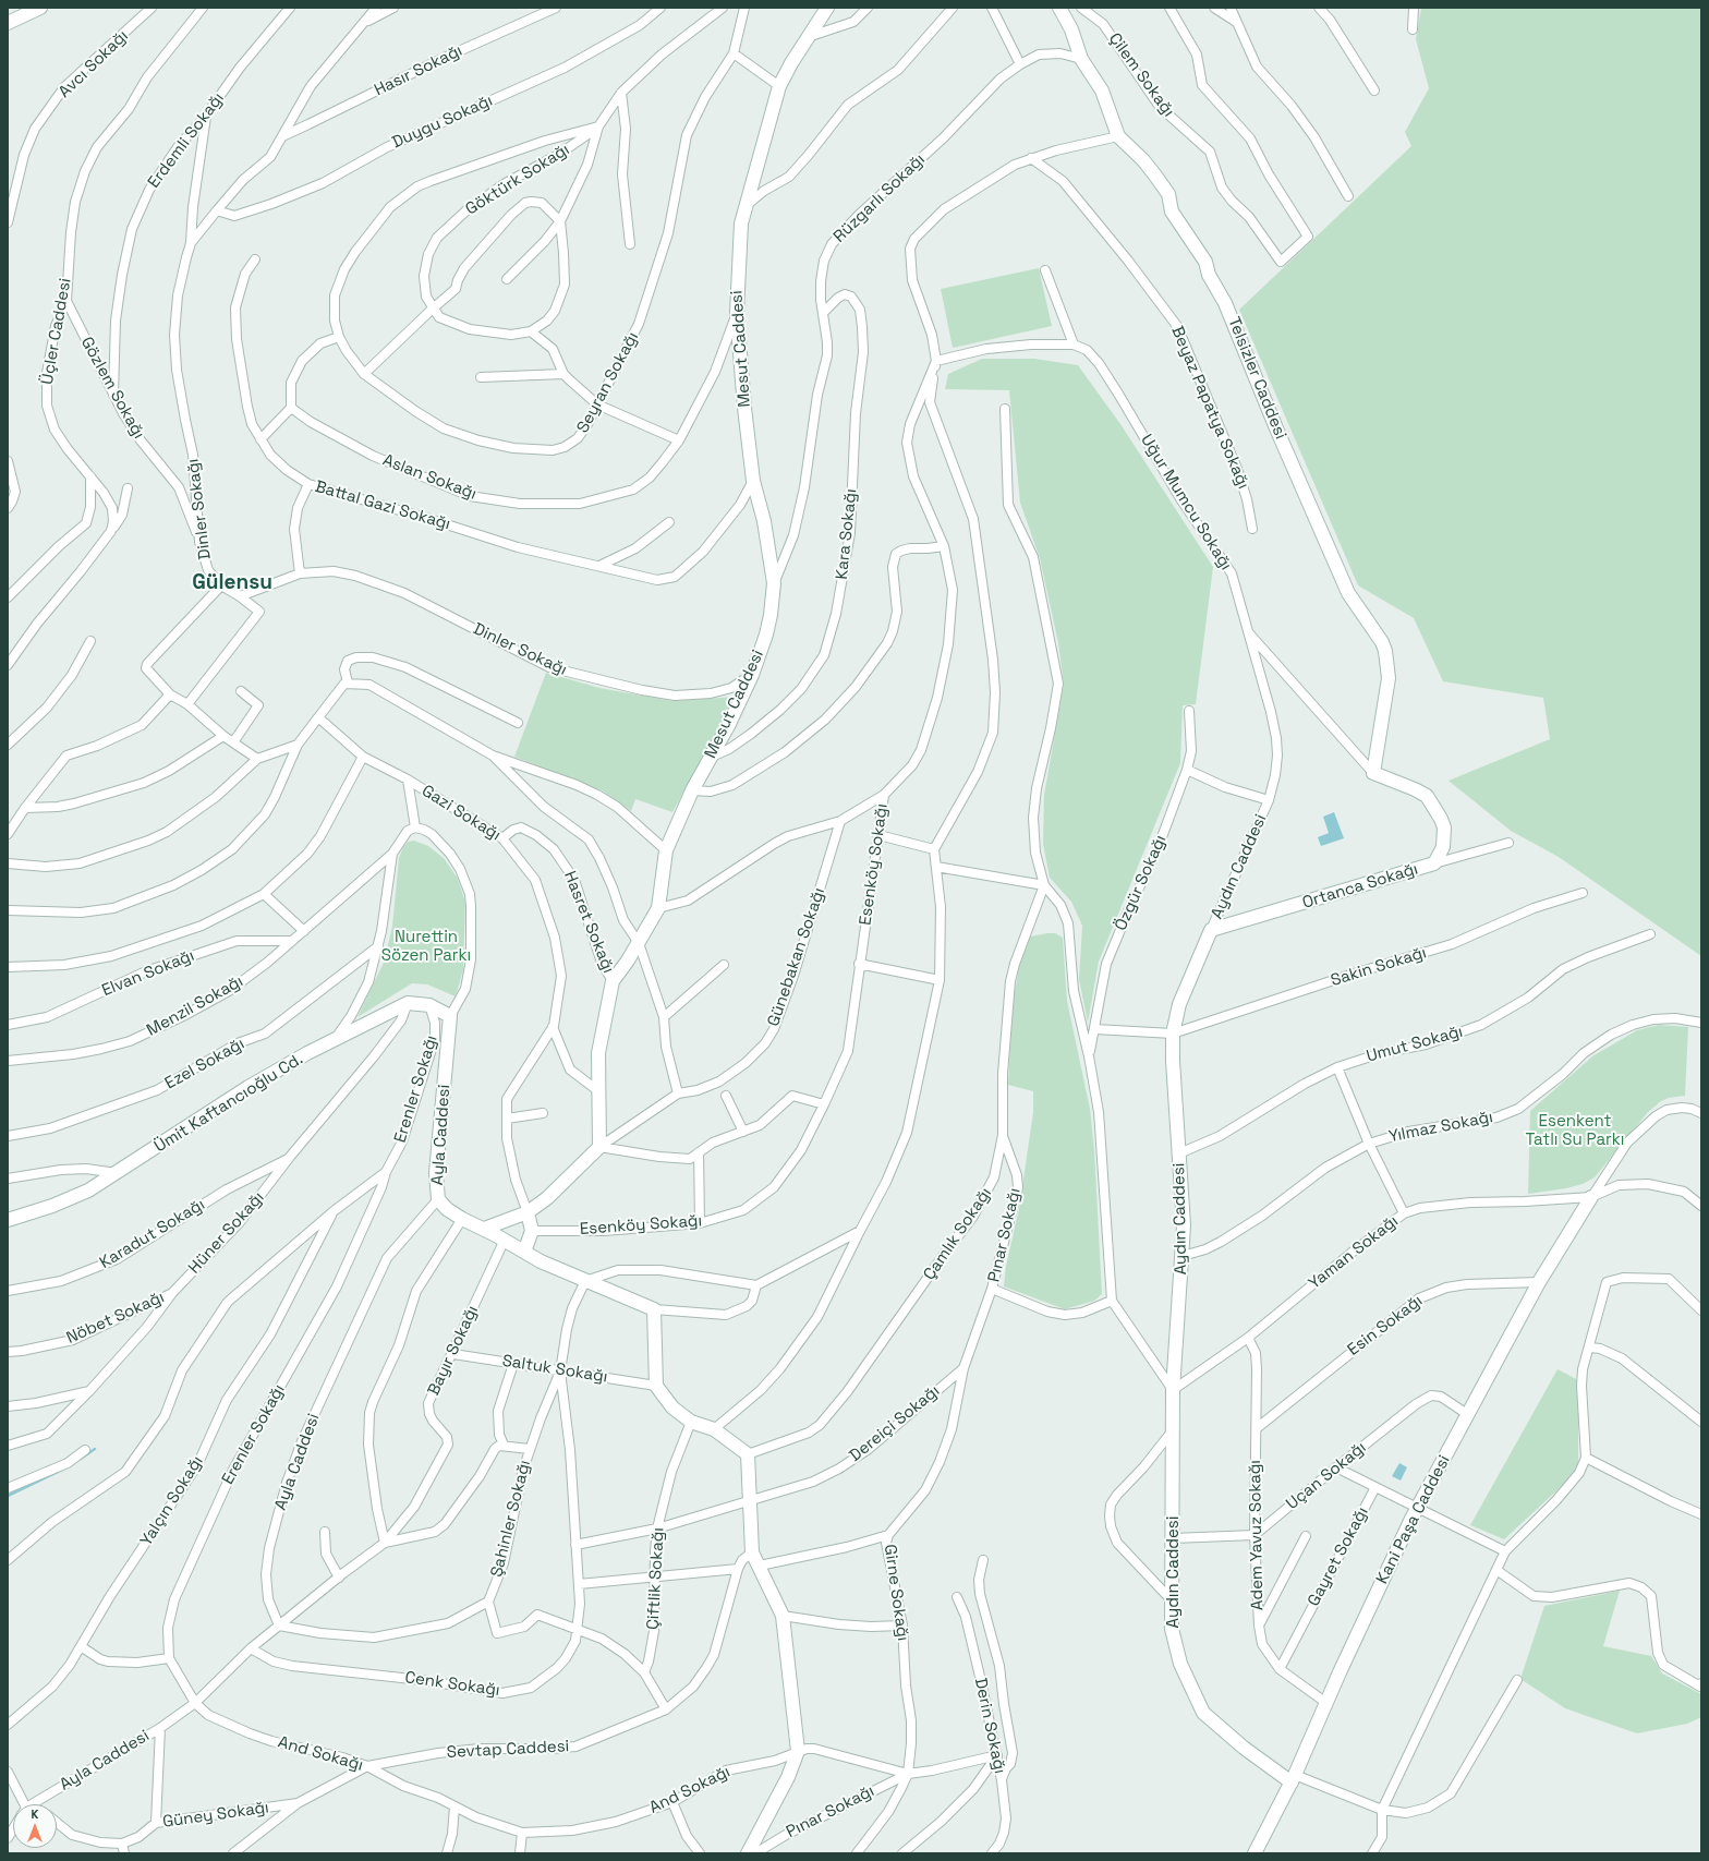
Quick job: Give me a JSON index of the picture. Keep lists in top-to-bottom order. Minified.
{"streets":{"street":["Avcı Sokağı","Hasır Sokağı","Çilem Sokağı","Duygu Sokağı","Erdemli Sokağı","Göktürk Sokağı","Rüzgarlı Sokağı","Üçler Caddesi","Mesut Caddesi","Telsizler Caddesi","Seyran Sokağı","Gözlem Sokağı","Beyaz Papatya Sokağı","Aslan Sokağı","Uğur Mumcu Sokağı","Battal Gazi Sokağı","Dinler Sokağı","Kara Sokağı","Gazi Sokağı","Esenköy Sokağı","Aydın Caddesi","Özgür Sokağı","Ortanca Sokağı","Hasret Sokağı","Günebakan Sokağı","Sakin Sokağı","Elvan Sokağı","Menzil Sokağı","Umut Sokağı","Ezel Sokağı","Erenler Sokağı","Ümit Kaftancıoğlu Cd.","Yılmaz Sokağı","Ayla Caddesi","Hüner Sokağı","Karadut Sokağı","Çamlık Sokağı","Pınar Sokağı","Yaman Sokağı","Nöbet Sokağı","Esin Sokağı","Bayır Sokağı","Saltuk Sokağı","Dereiçi Sokağı","Uçan Sokağı","Yalçın Sokağı","Şahinler Sokağı","Kani Paşa Caddesi","Adem Yavuz Sokağı","Gayret Sokağı","Çiftlik Sokağı","Girne Sokağı","Cenk Sokağı","Derin Sokağı","Sevtap Caddesi","And Sokağı","Güney Sokağı"]},"crossings":[["Hasır Sokağı","Dinler Sokağı"],["Duygu Sokağı","Dinler Sokağı"],["Erdemli Sokağı","Gözlem Sokağı"],["Göktürk Sokağı","Seyran Sokağı"],["Rüzgarlı Sokağı","Mesut Caddesi"],["Rüzgarlı Sokağı","Kara Sokağı"],["Üçler Caddesi","Gözlem Sokağı"],["Mesut Caddesi","Aslan Sokağı"],["Mesut Caddesi","Battal Gazi Sokağı"],["Mesut Caddesi","Dinler Sokağı"],["Mesut Caddesi","Kara Sokağı"],["Mesut Caddesi","Hasret Sokağı"],["Telsizler Caddesi","Uğur Mumcu Sokağı"],["Gözlem Sokağı","Dinler Sokağı"],["Uğur Mumcu Sokağı","Aydın Caddesi"],["Uğur Mumcu Sokağı","Ortanca Sokağı"],["Gazi Sokağı","Hasret Sokağı"],["Aydın Caddesi","Ortanca Sokağı"],["Aydın Caddesi","Sakin Sokağı"],["Aydın Caddesi","Umut Sokağı"],["Aydın Caddesi","Yılmaz Sokağı"],["Aydın Caddesi","Yaman Sokağı"],["Aydın Caddesi","Kani Paşa Caddesi"],["Elvan Sokağı","Menzil Sokağı"],["Erenler Sokağı","Ayla Caddesi"],["Erenler Sokağı","Yalçın Sokağı"],["Erenler Sokağı","And Sokağı"],["Ümit Kaftancıoğlu Cd.","Hüner Sokağı"],["Ayla Caddesi","Bayır Sokağı"],["Ayla Caddesi","Cenk Sokağı"],["Ayla Caddesi","And Sokağı"],["Hüner Sokağı","Karadut Sokağı"],["Hüner Sokağı","Nöbet Sokağı"],["Çamlık Sokağı","Pınar Sokağı"],["Pınar Sokağı","Girne Sokağı"],["Pınar Sokağı","And Sokağı"],["Yaman Sokağı","Kani Paşa Caddesi"],["Yaman Sokağı","Adem Yavuz Sokağı"],["Esin Sokağı","Kani Paşa Caddesi"],["Esin Sokağı","Adem Yavuz Sokağı"],["Bayır Sokağı","Saltuk Sokağı"],["Saltuk Sokağı","Şahinler Sokağı"],["Saltuk Sokağı","Cenk Sokağı"],["Dereiçi Sokağı","Çiftlik Sokağı"],["Dereiçi Sokağı","Girne Sokağı"],["Dereiçi Sokağı","Cenk Sokağı"],["Uçan Sokağı","Kani Paşa Caddesi"],["Uçan Sokağı","Adem Yavuz Sokağı"],["Şahinler Sokağı","Cenk Sokağı"],["Kani Paşa Caddesi","Adem Yavuz Sokağı"],["Kani Paşa Caddesi","Gayret Sokağı"],["Adem Yavuz Sokağı","Gayret Sokağı"],["Girne Sokağı","And Sokağı"],["Derin Sokağı","And Sokağı"],["Sevtap Caddesi","And Sokağı"],["Sevtap Caddesi","Güney Sokağı"]],"districts":["Gülensu"],"parks":["Nurettin Sözen Parkı","Esenkent Tatlı Su Parkı"],"north":"top"}
